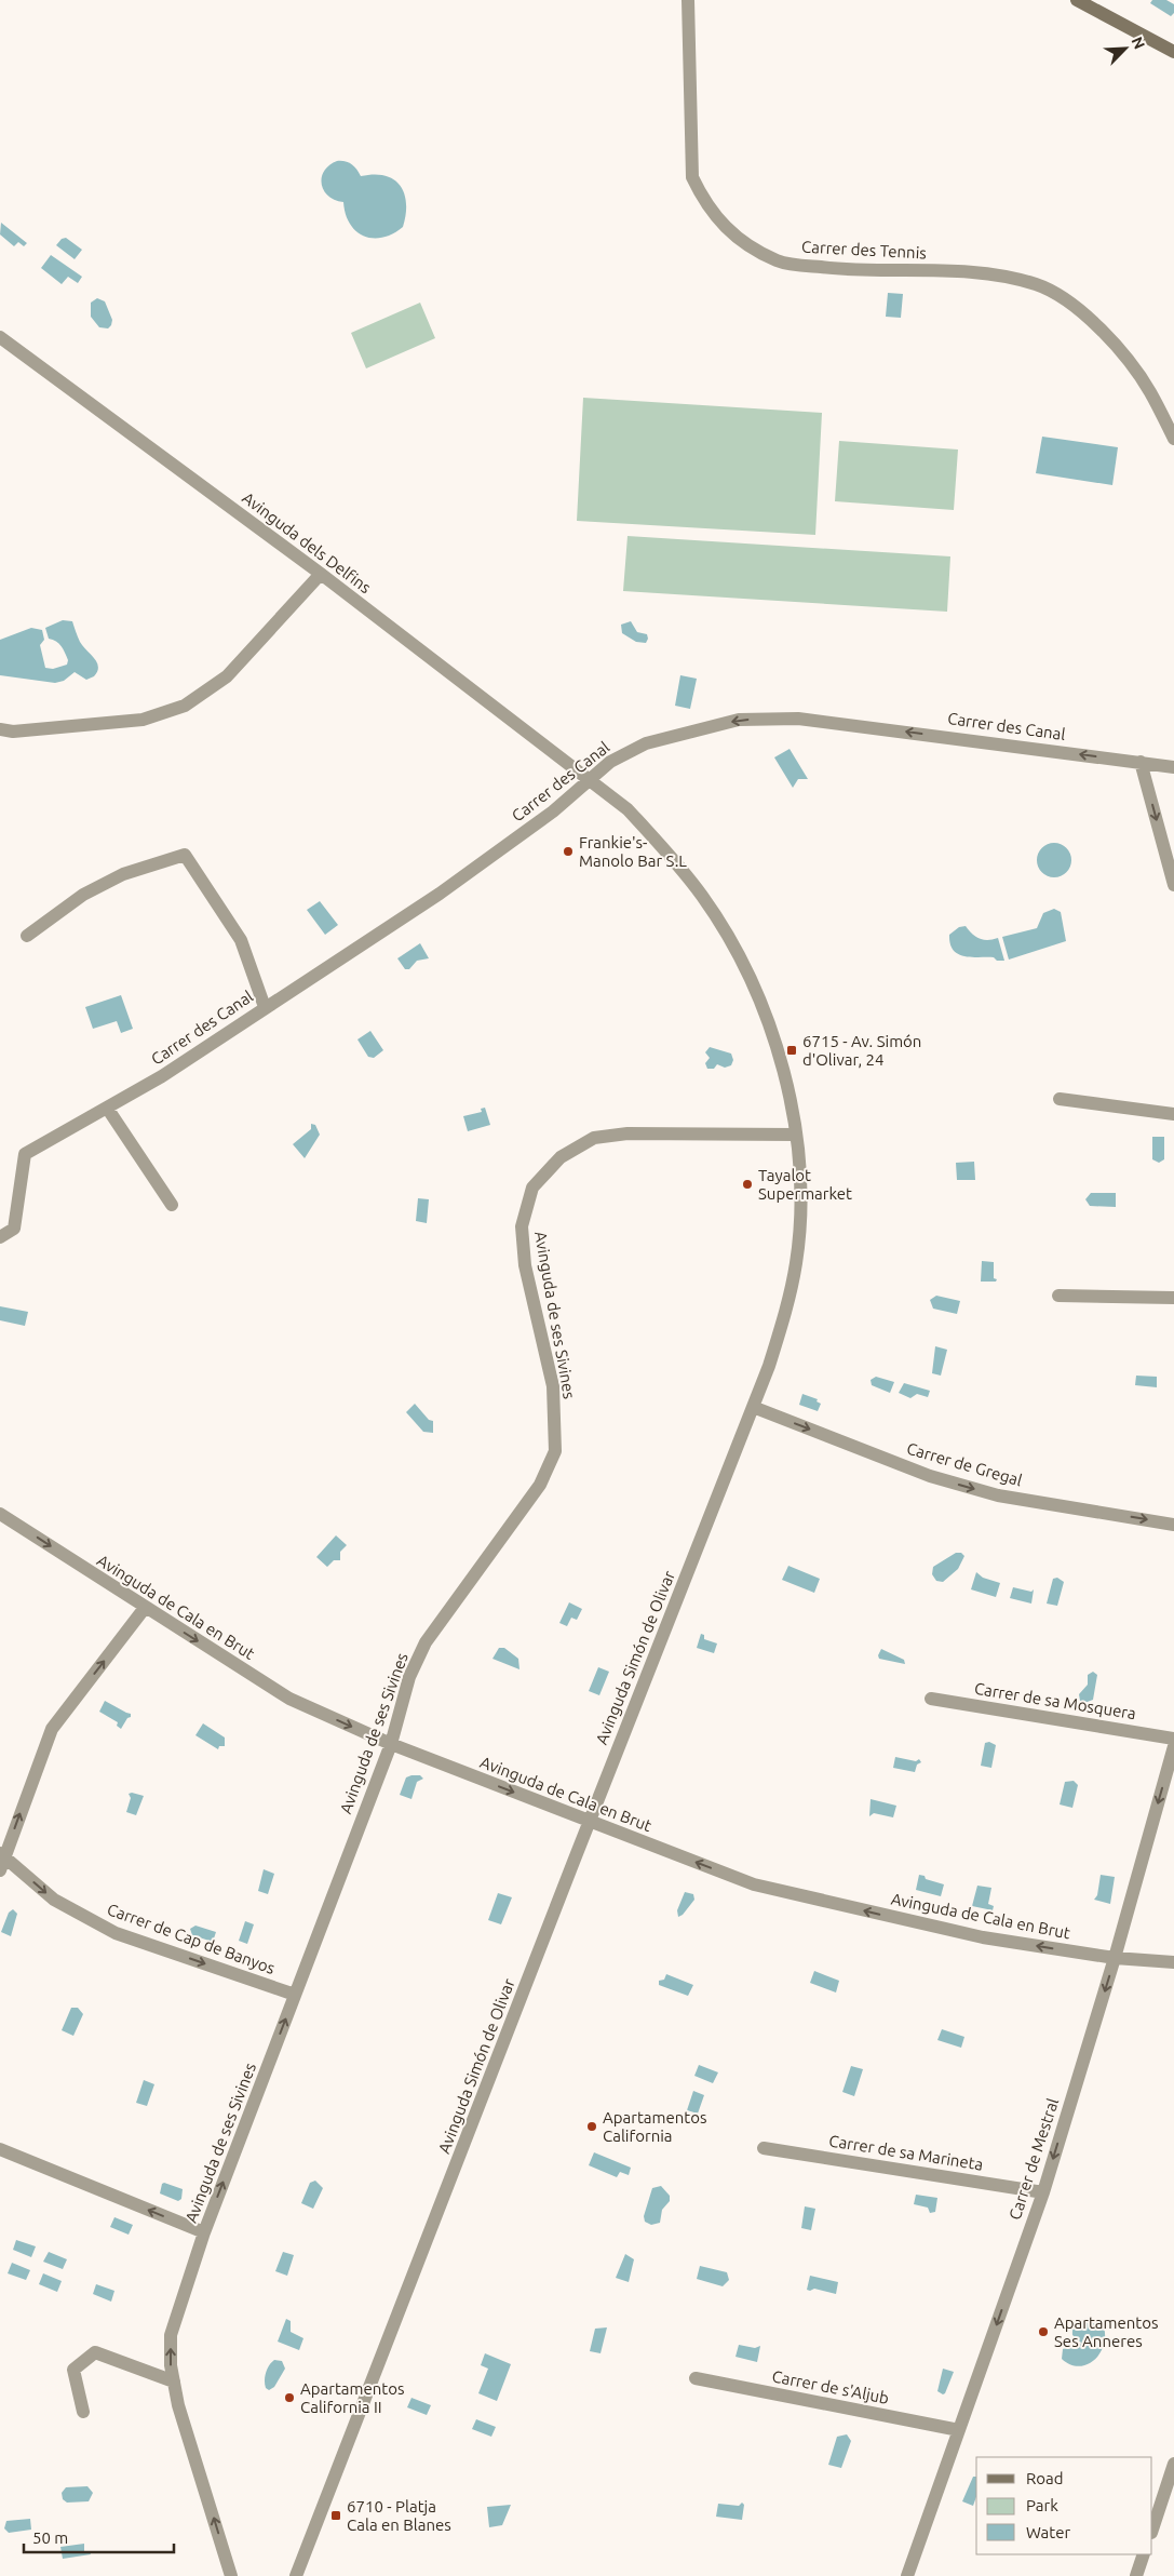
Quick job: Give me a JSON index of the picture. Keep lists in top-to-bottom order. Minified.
{"streets":{"street":["Carrer des Tennis","Avinguda dels Delfins","Carrer des Canal","Avinguda de ses Sivines","Carrer de Gregal","Avinguda de Cala en Brut","Avinguda Simón de Olivar","Carrer de sa Mosquera","Carrer de Cap de Banyos","Carrer de sa Marineta","Carrer de Mestral","Carrer de s'Aljub"]},"crossings":[["Avinguda dels Delfins","Carrer des Canal"],["Avinguda dels Delfins","Avinguda Simón de Olivar"],["Carrer des Canal","Avinguda Simón de Olivar"],["Avinguda de ses Sivines","Avinguda de Cala en Brut"],["Avinguda de ses Sivines","Avinguda Simón de Olivar"],["Avinguda de ses Sivines","Carrer de Cap de Banyos"],["Carrer de Gregal","Avinguda Simón de Olivar"],["Avinguda de Cala en Brut","Avinguda Simón de Olivar"],["Avinguda de Cala en Brut","Carrer de Mestral"],["Carrer de sa Marineta","Carrer de Mestral"],["Carrer de Mestral","Carrer de s'Aljub"]],"one_way":["Carrer des Canal","Carrer de Gregal","Carrer de Cap de Banyos","Carrer de Mestral"],"places":{"other":["Frankie's- Manolo Bar S.L","Tayalot Supermarket","Apartamentos California","Apartamentos Ses Anneres","Apartamentos California II"],"transit":["6715 - Av. Simón d'Olivar, 24","6710 - Platja Cala en Blanes"]},"legend":["Road","Park","Water"],"scale_bar":"50 m","north":"top right"}
